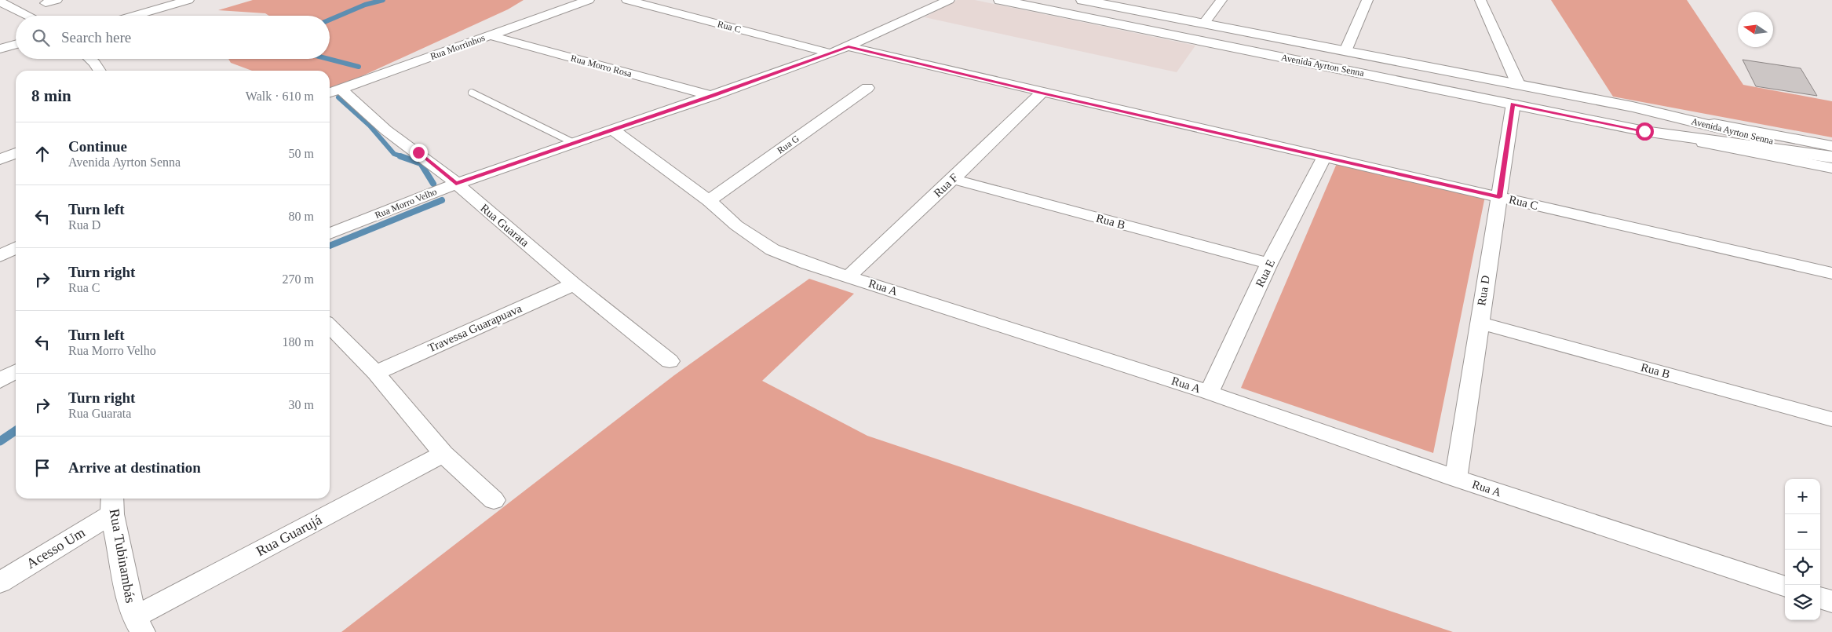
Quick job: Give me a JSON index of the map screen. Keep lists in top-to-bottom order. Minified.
{"streets":{"main road":["Avenida Ayrton Senna"],"street":["Rua C","Rua Morrinhos","Rua Morro Rosa","Rua G","Rua F","Rua Morro Velho","Rua B","Rua Guarata","Rua E","Rua A","Rua D","Travessa Guarapuava","Rua Guarujá","Acesso Um","Rua Tubinambás"]},"crossings":[["Rua C","Rua F"],["Rua C","Rua Morro Velho"],["Rua C","Rua E"],["Rua C","Rua D"],["Rua Morrinhos","Rua Morro Rosa"],["Rua Morrinhos","Rua Guarata"],["Avenida Ayrton Senna","Rua D"],["Rua Morro Rosa","Rua Morro Velho"],["Rua G","Rua A"],["Rua F","Rua B"],["Rua F","Rua A"],["Rua Morro Velho","Rua Guarata"],["Rua Morro Velho","Rua A"],["Rua B","Rua E"],["Rua B","Rua D"],["Rua Guarata","Travessa Guarapuava"],["Rua E","Rua A"],["Rua A","Rua D"],["Rua Guarujá","Rua Tubinambás"],["Acesso Um","Rua Tubinambás"]],"north":"left","page":{"search":"Search here","heading":["8 min","Walk · 610 m"],"list":[["Continue","Avenida Ayrton Senna","50 m"],["Turn left","Rua D","80 m"],["Turn right","Rua C","270 m"],["Turn left","Rua Morro Velho","180 m"],["Turn right","Rua Guarata","30 m"],"Arrive at destination"],"map_buttons":["+","−"]}}
